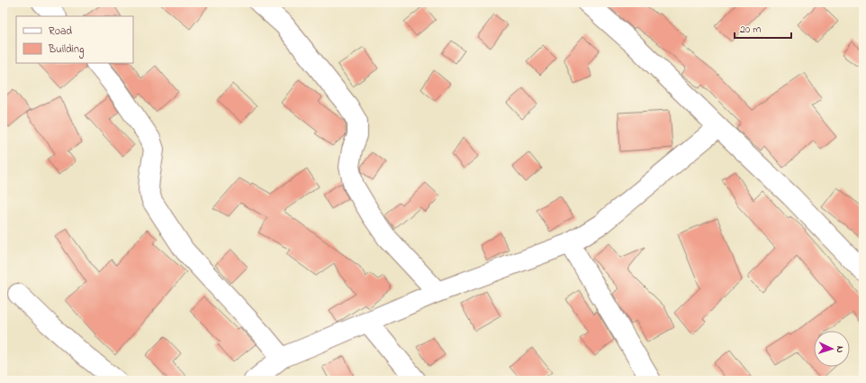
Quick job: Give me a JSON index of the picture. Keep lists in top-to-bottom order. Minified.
{"legend":["Road","Building"],"scale_bar":"20 m","north":"right"}
